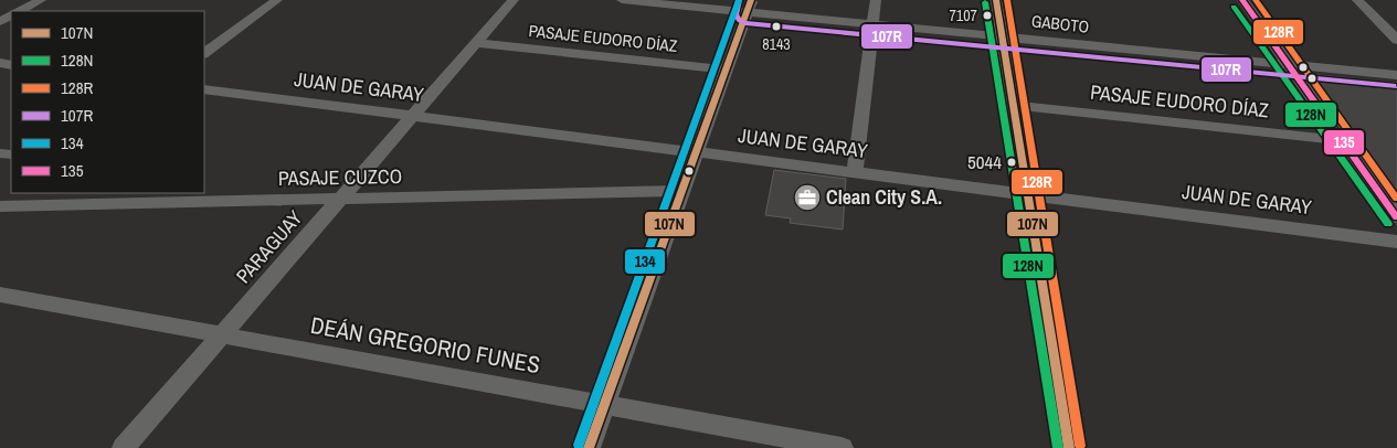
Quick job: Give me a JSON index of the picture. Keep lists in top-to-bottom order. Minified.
{"streets":{"street":["GABOTO","PASAJE EUDORO DÍAZ","JUAN DE GARAY","PASAJE CUZCO","PARAGUAY","DEÁN GREGORIO FUNES"]},"crossings":[["PASAJE EUDORO DÍAZ","PARAGUAY"],["JUAN DE GARAY","PARAGUAY"],["PASAJE CUZCO","PARAGUAY"],["PARAGUAY","DEÁN GREGORIO FUNES"]],"places":{"other":["7107","8143","5044"],"office":["Clean City S.A."]},"lines":["transit line 107N","transit line 128R","transit line 107R","transit line 134","transit line 135","transit line 128N"],"legend":["107N","128N","128R","107R","134","135"]}
